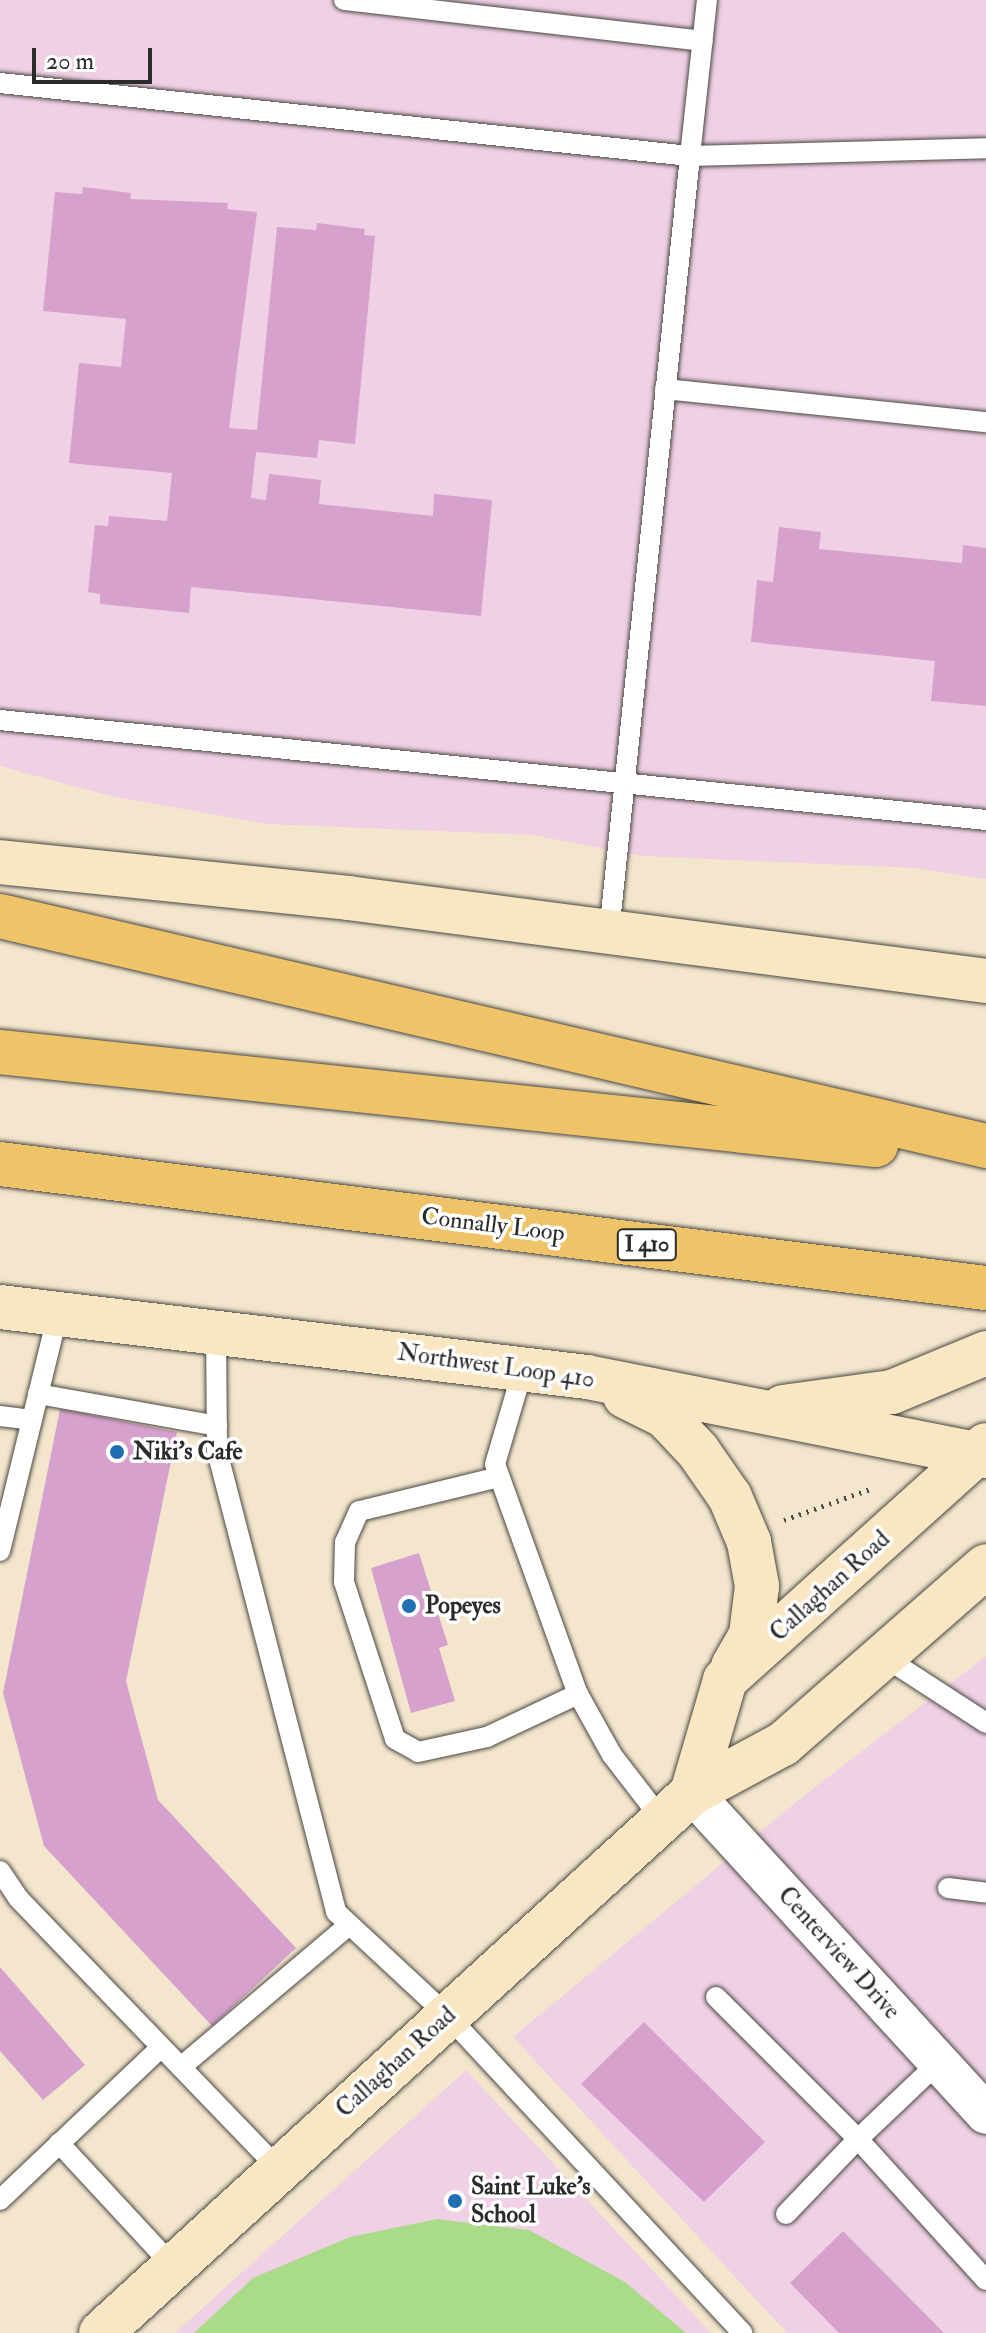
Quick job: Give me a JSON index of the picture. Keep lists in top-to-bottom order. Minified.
{"streets":{"highway":["Connally Loop","I 410"],"main road":["Northwest Loop 410","Callaghan Road"],"street":["Centerview Drive"]},"crossings":[["Northwest Loop 410","Callaghan Road"],["Callaghan Road","Centerview Drive"]],"places":["Niki's Cafe","Popeyes","Saint Luke's School"],"scale_bar":"20 m"}
